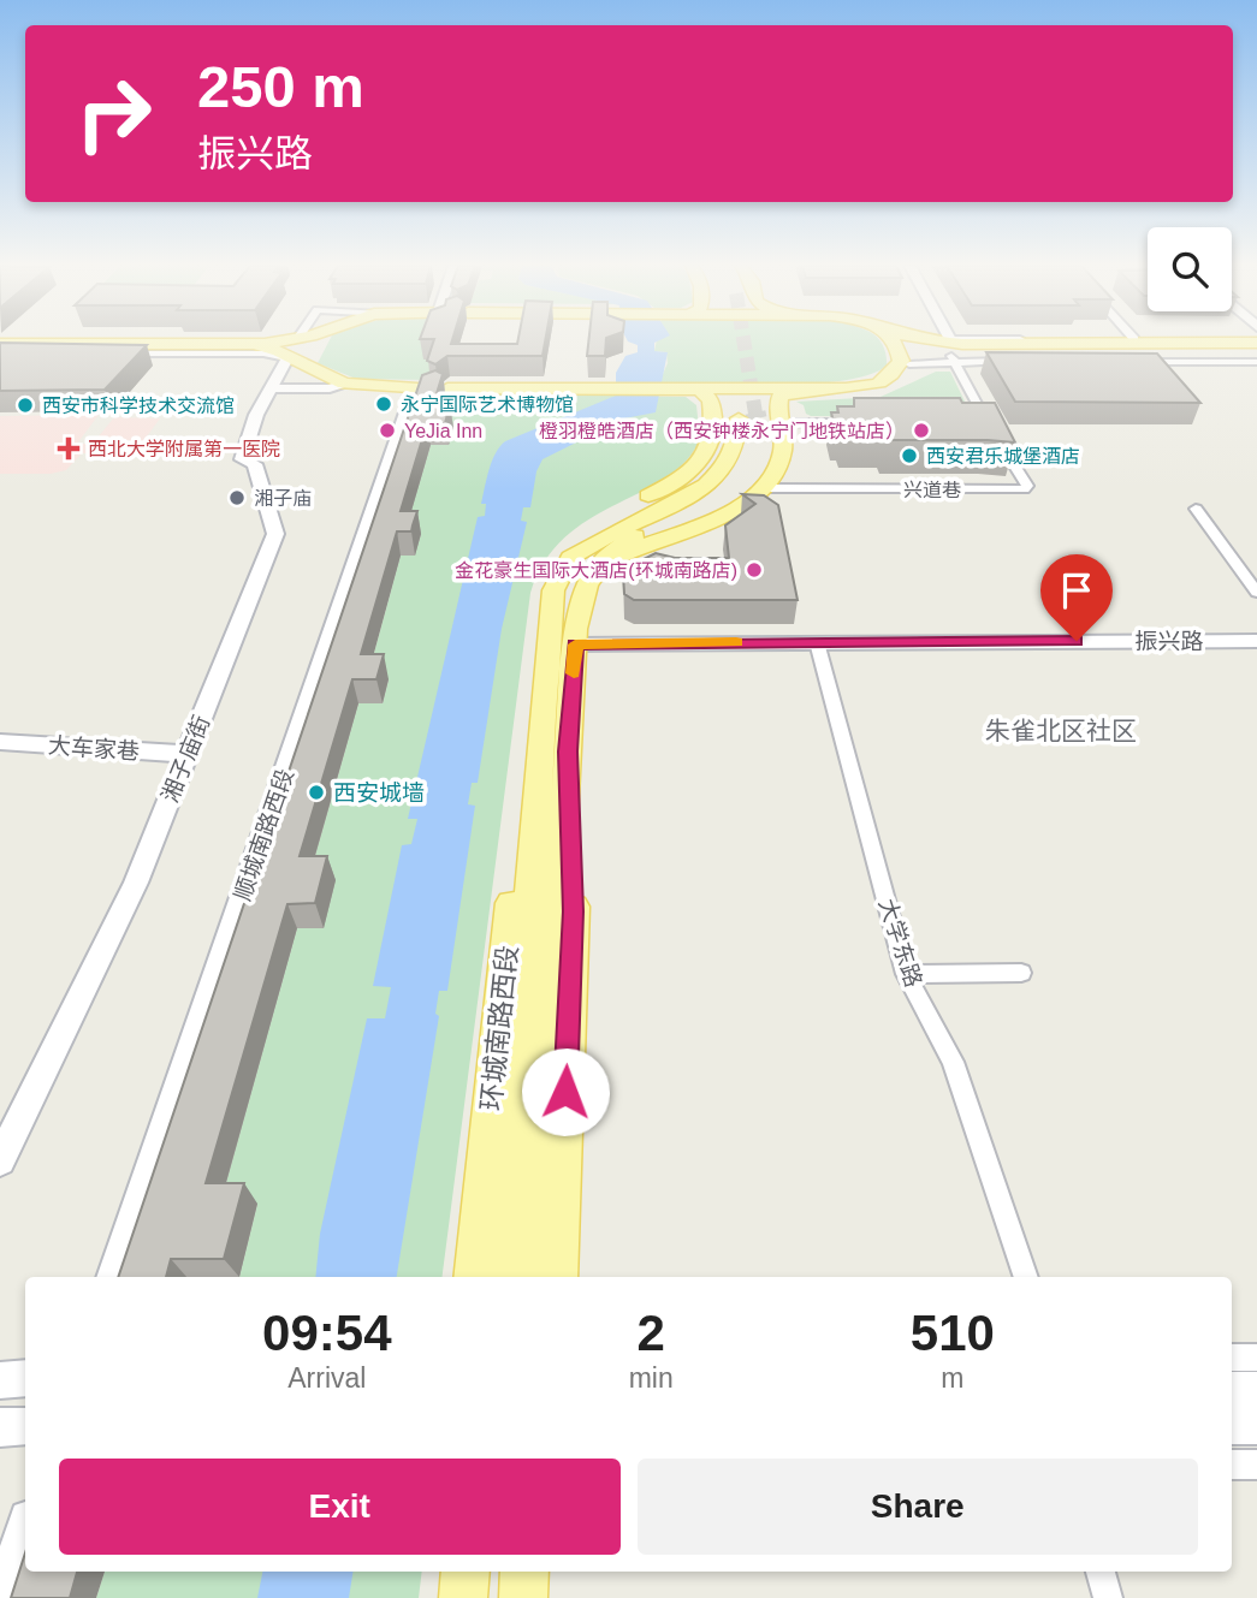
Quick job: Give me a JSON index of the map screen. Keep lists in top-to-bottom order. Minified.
{"streets":{"main road":["环城南路西段"],"street":["兴道巷","振兴路","大车家巷","湘子庙街","顺城南路西段","大学东路"]},"crossings":[["振兴路","大学东路"],["振兴路","环城南路西段"],["大车家巷","湘子庙街"]],"districts":["朱雀北区社区"],"places":{"other":["永宁国际艺术博物馆","西安市科学技术交流馆","YeJia Inn","橙羽橙皓酒店（西安钟楼永宁门地铁站店）","西安君乐城堡酒店","湘子庙","金花豪生国际大酒店(环城南路店)","西安城墙"],"health":["西北大学附属第一医院"]},"page":{"turn":["250 m","振兴路"],"eta":["09:54","Arrival","2","min","510","m"],"buttons":["Exit","Share"]}}
